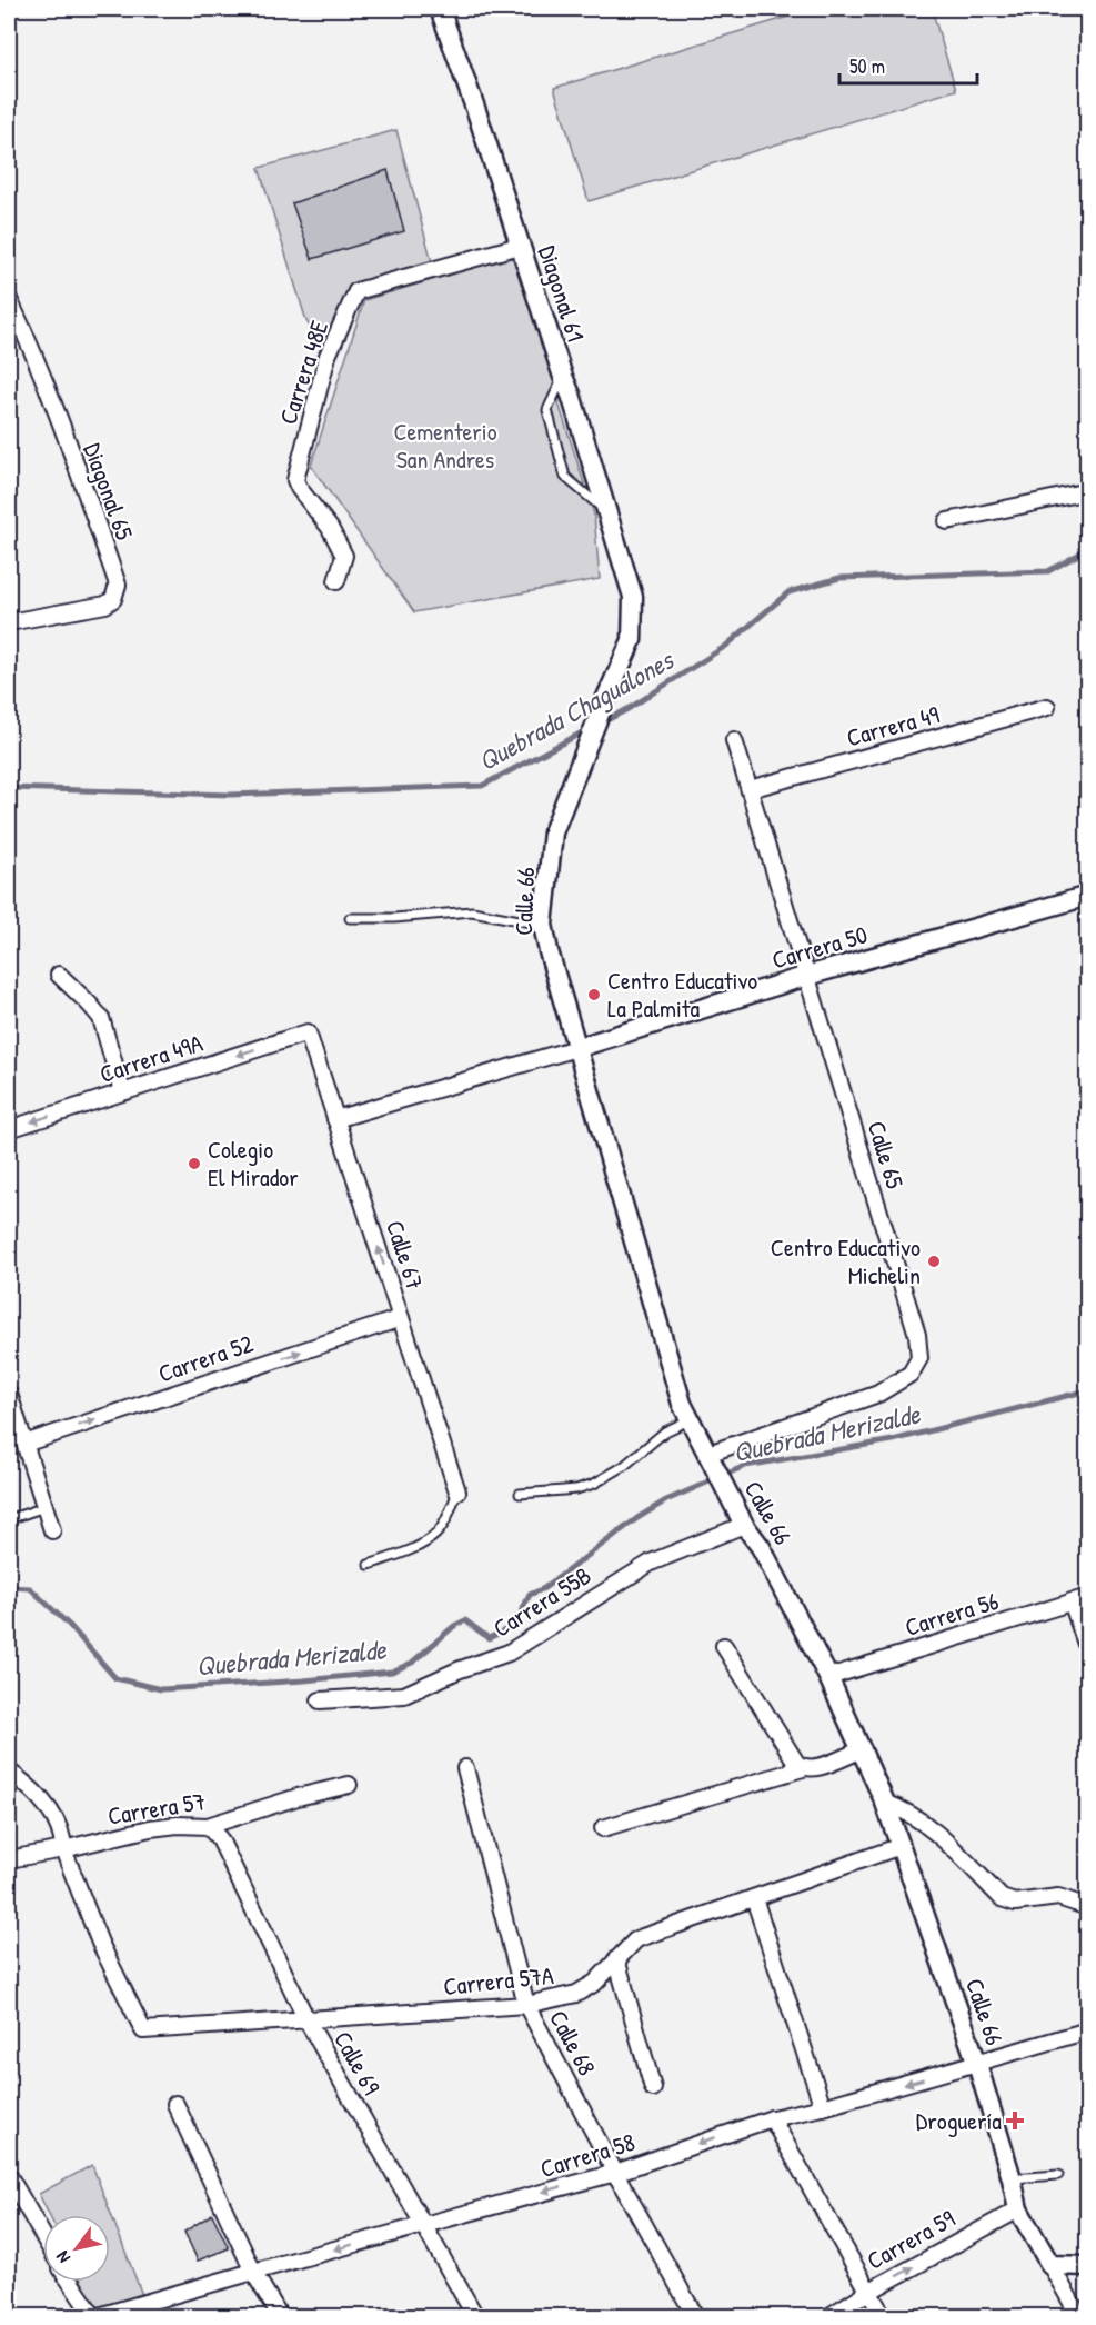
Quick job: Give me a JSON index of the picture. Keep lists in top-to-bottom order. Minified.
{"streets":{"street":["Diagonal 61","Carrera 48E","Diagonal 65","Carrera 49","Calle 66","Carrera 50","Carrera 49A","Calle 65","Calle 67","Carrera 52","Carrera 55B","Carrera 56","Carrera 57","Carrera 57A","Calle 68","Calle 69","Carrera 58","Carrera 59"]},"crossings":[["Diagonal 61","Carrera 48E"],["Diagonal 61","Calle 66"],["Carrera 49","Calle 65"],["Calle 66","Carrera 50"],["Calle 66","Calle 65"],["Calle 66","Carrera 55B"],["Calle 66","Carrera 56"],["Calle 66","Carrera 57A"],["Calle 66","Carrera 58"],["Calle 66","Carrera 59"],["Carrera 50","Calle 65"],["Carrera 50","Calle 67"],["Carrera 49A","Calle 67"],["Calle 67","Carrera 52"],["Carrera 57","Carrera 57A"],["Carrera 57","Calle 69"],["Carrera 57A","Calle 68"],["Carrera 57A","Calle 69"],["Calle 68","Carrera 58"],["Calle 69","Carrera 58"]],"one_way":["Carrera 49A","Calle 67","Carrera 52","Carrera 58","Carrera 59"],"water":["Quebrada Chagualones","Quebrada Merizalde"],"parks":["Cementerio San Andres"],"places":{"other":["Centro Educativo La Palmita","Colegio El Mirador","Centro Educativo Michelin"],"health":["Droguería"]},"scale_bar":"50 m","north":"bottom left"}
